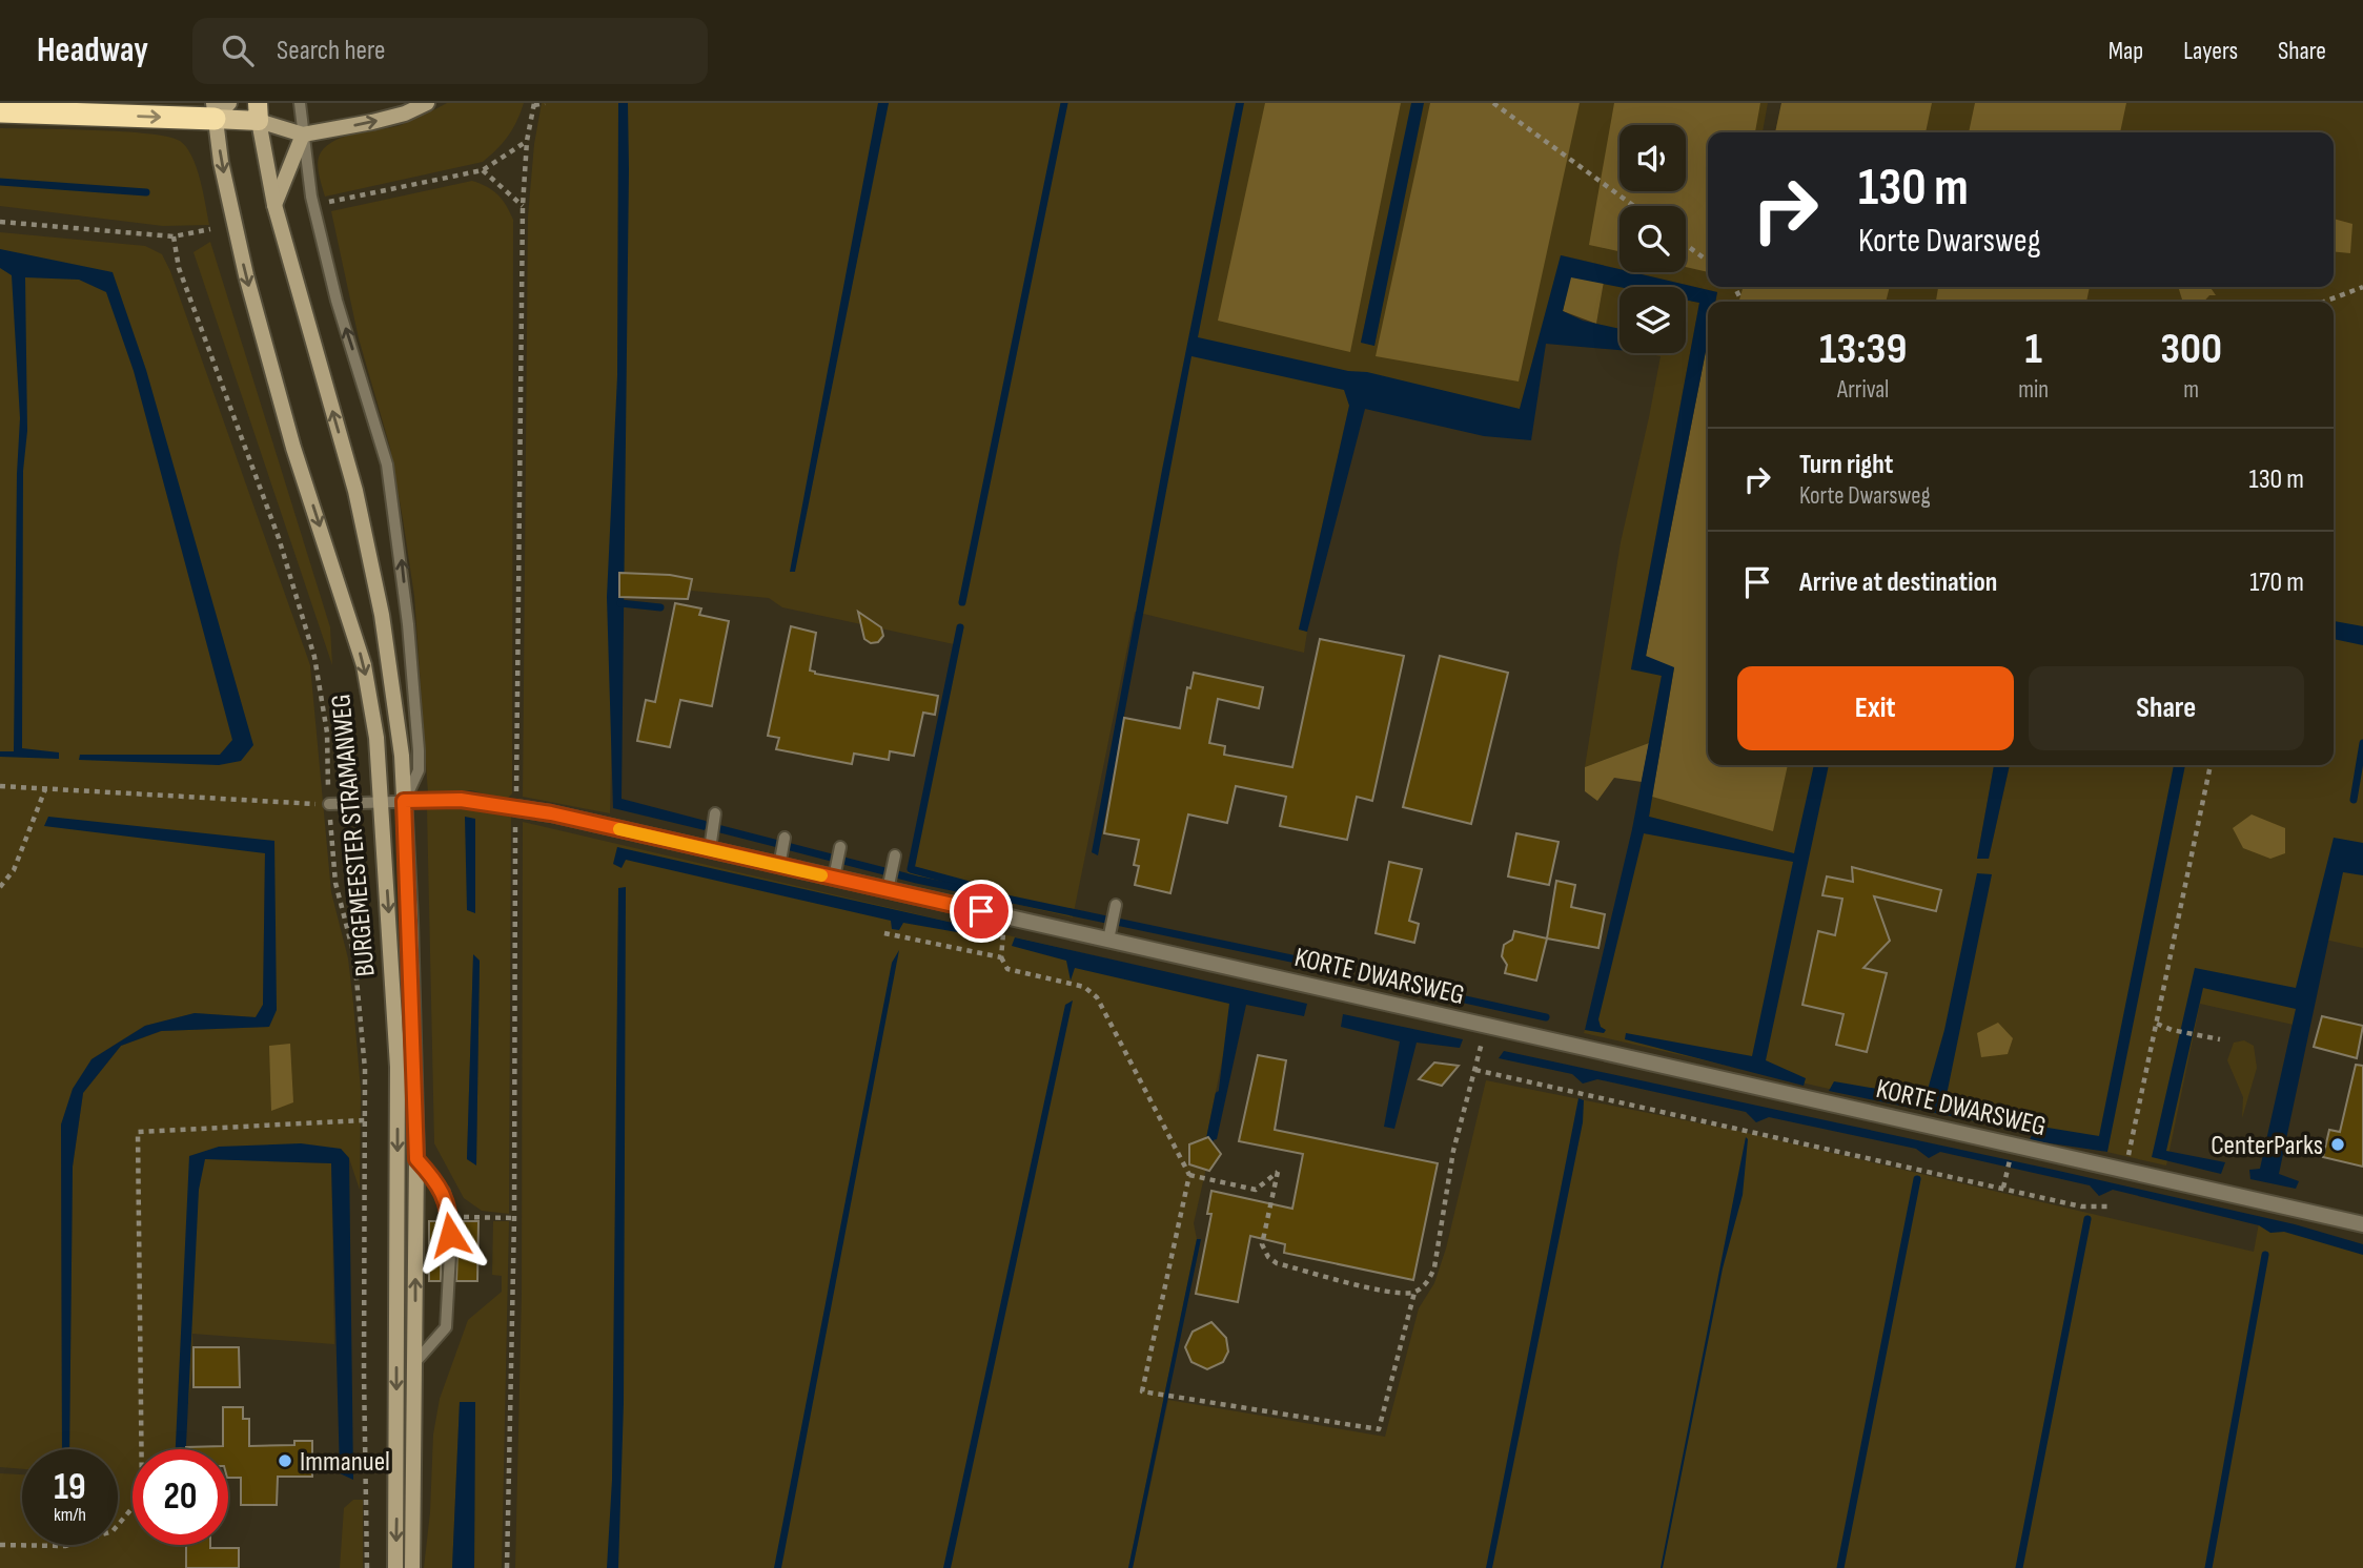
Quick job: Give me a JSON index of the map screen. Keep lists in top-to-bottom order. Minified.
{"streets":{"main road":["BURGEMEESTER STRAMANWEG"],"street":["KORTE DWARSWEG"]},"crossings":[["BURGEMEESTER STRAMANWEG","KORTE DWARSWEG"]],"places":["CenterParks","Immanuel"],"page":{"header":"Headway","search":"Search here","nav":["Map","Layers","Share"],"turn":["130 m","Korte Dwarsweg"],"eta":["13:39","Arrival","1","min","300","m"],"list":[{"name":"Turn right","note":"Korte Dwarsweg","value":"130 m"},{"name":"Arrive at destination","value":"170 m"}],"buttons":["Exit","Share"],"speed":"19 km/h","limit":"20"}}
